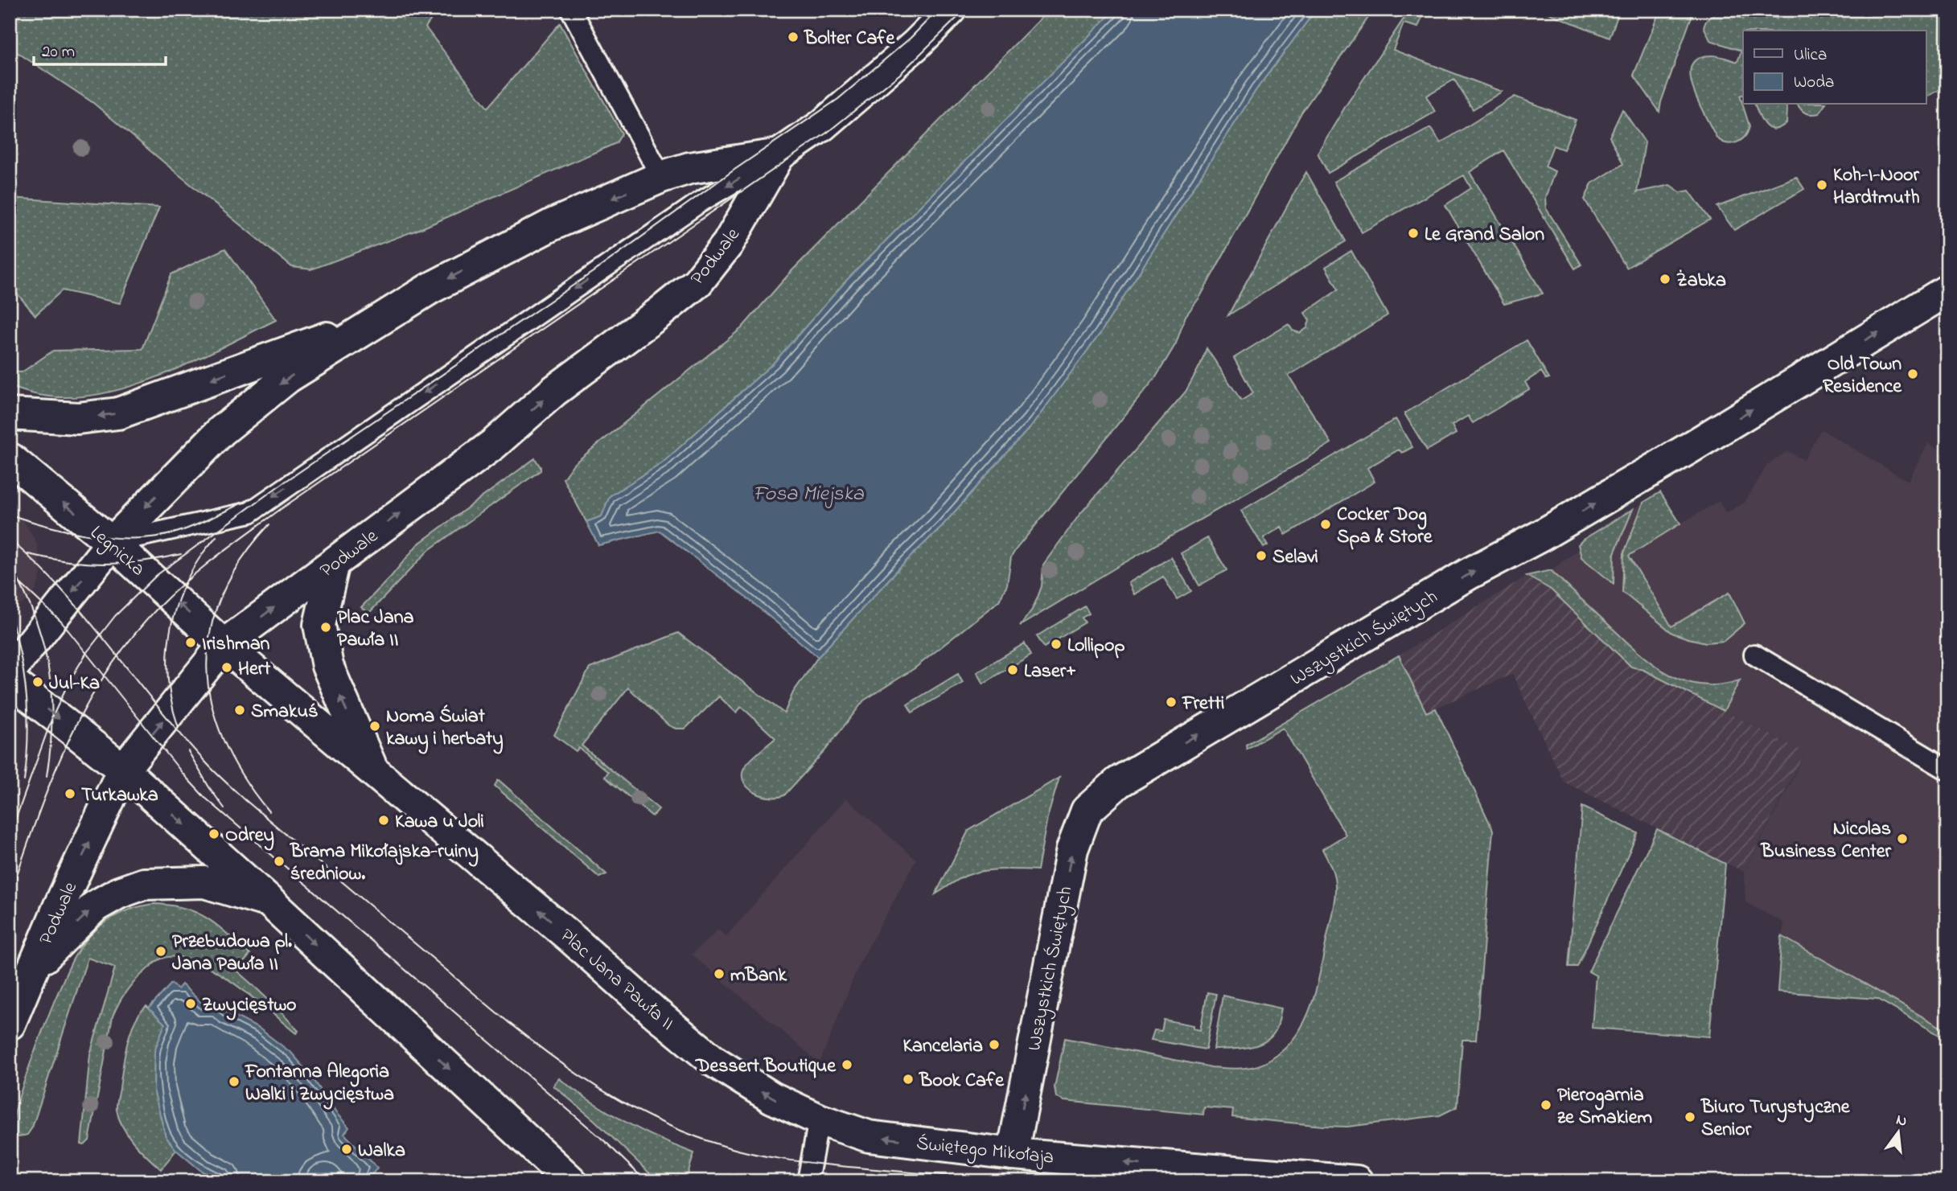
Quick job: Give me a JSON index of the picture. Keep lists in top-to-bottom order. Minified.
{"streets":{"main road":["Podwale","Legnicka","Wszystkich Świętych","Plac Jana Pawła II","Świętego Mikołaja"]},"crossings":[["Podwale","Legnicka"],["Podwale","Plac Jana Pawła II"],["Legnicka","Plac Jana Pawła II"],["Wszystkich Świętych","Świętego Mikołaja"],["Plac Jana Pawła II","Świętego Mikołaja"]],"one_way":["Wszystkich Świętych","Świętego Mikołaja"],"water":["Fosa Miejska"],"places":["Bolter Cafe","Koh-I-Noor Hardtmuth","Le Grand Salon","Żabka","Old Town Residence","Cocker Dog Spa & Store","Selavi","Plac Jana Pawła II","Irishman","Lollipop","Hert","Laser+","Jul-Ka","Fretti","Smakuś","Noma Świat kawy i herbaty","Turkawka","Kawa u Joli","Odrey","Nicolas Business Center","Brama Mikołajska-ruiny średniow.","Przebudowa pl. Jana Pawła II","mBank","Zwycięstwo","Kancelaria","Dessert Boutique","Book Cafe","Fontanna Alegoria Walki i Zwycięstwa","Pierogarnia ze Smakiem","Biuro Turystyczne Senior","Walka"],"legend":["Ulica","Woda"],"scale_bar":"20 m","north":"top"}
